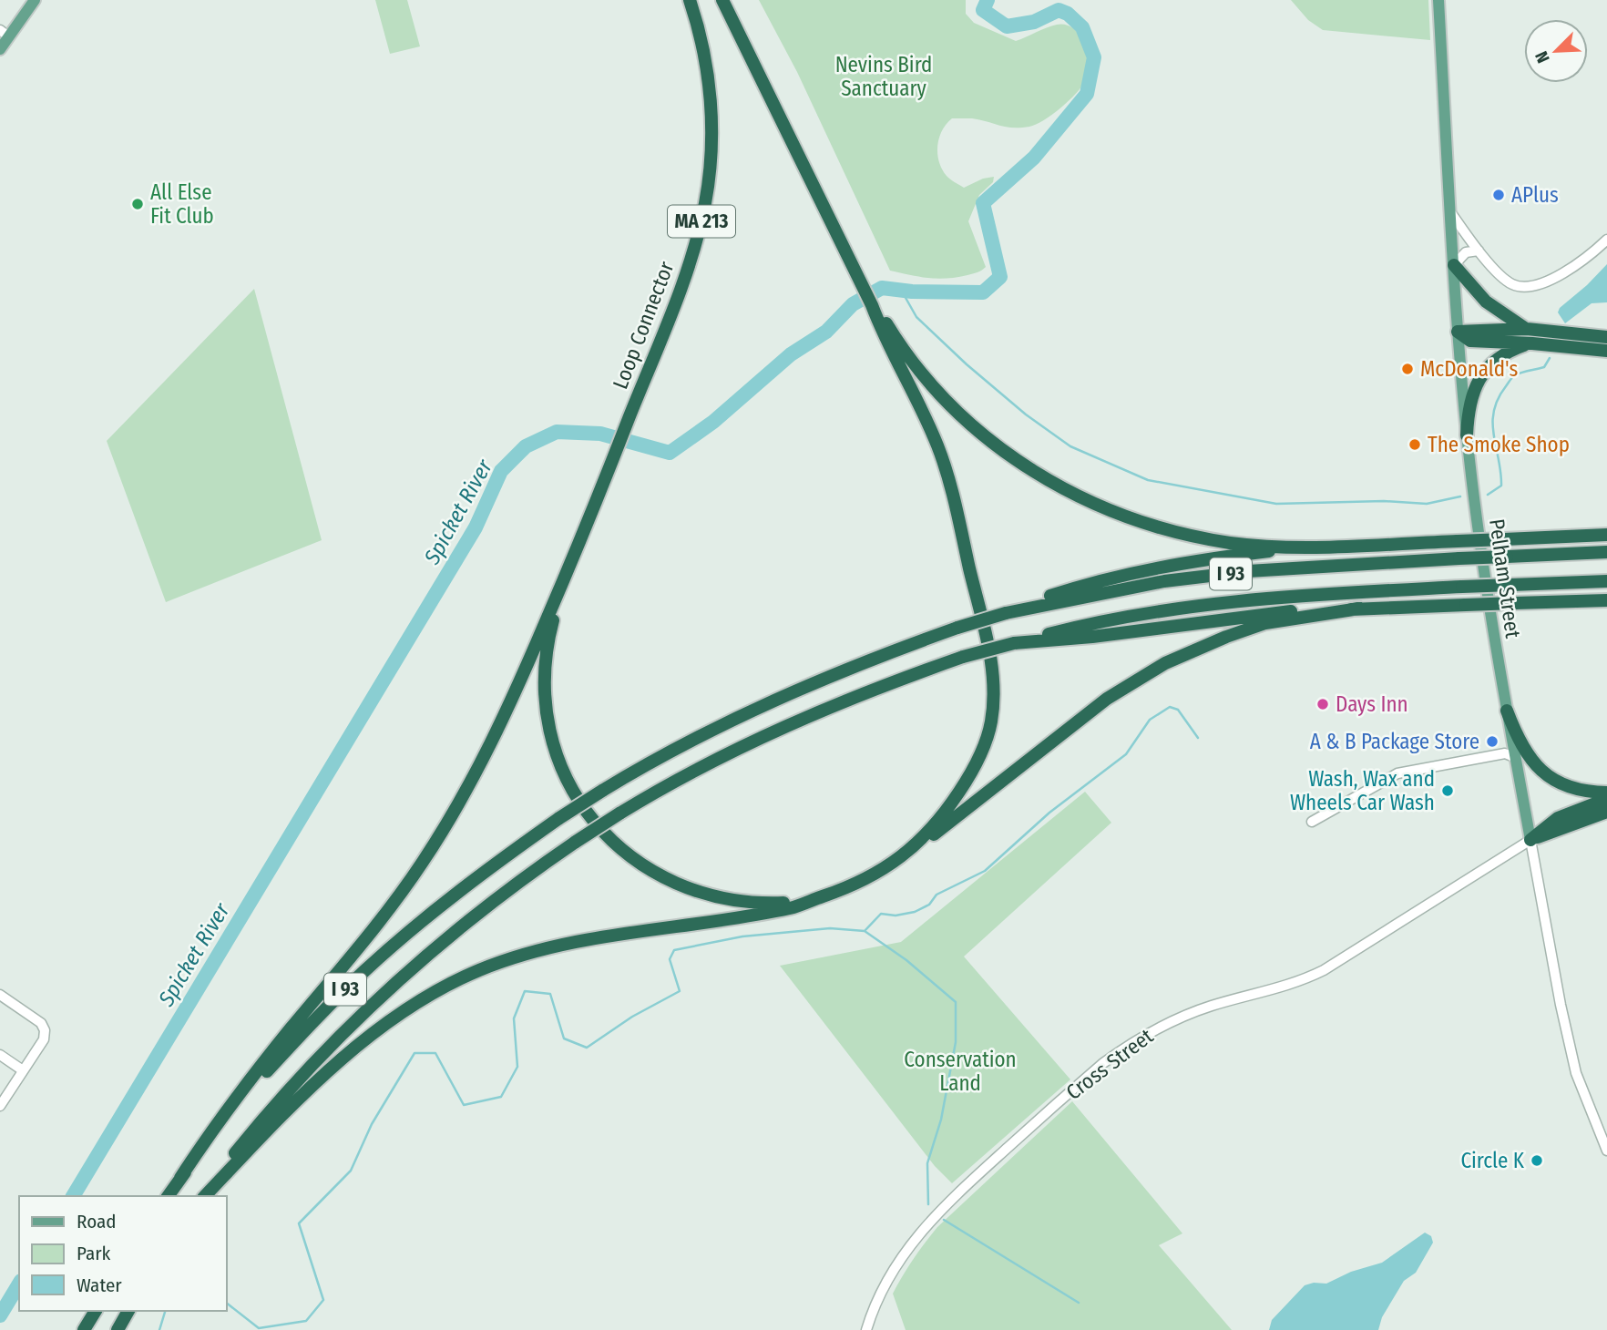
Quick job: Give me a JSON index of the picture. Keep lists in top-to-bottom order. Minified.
{"streets":{"highway":["MA 213","Loop Connector","I 93"],"main road":["Pelham Street"],"street":["Cross Street"]},"crossings":[["Pelham Street","Cross Street"]],"water":["Spicket River"],"parks":["Nevins Bird Sanctuary","Conservation Land"],"places":["APlus","All Else Fit Club","McDonald's","The Smoke Shop","Days Inn","A & B Package Store","Wash, Wax and Wheels Car Wash","Circle K"],"legend":["Road","Park","Water"],"north":"bottom left"}
